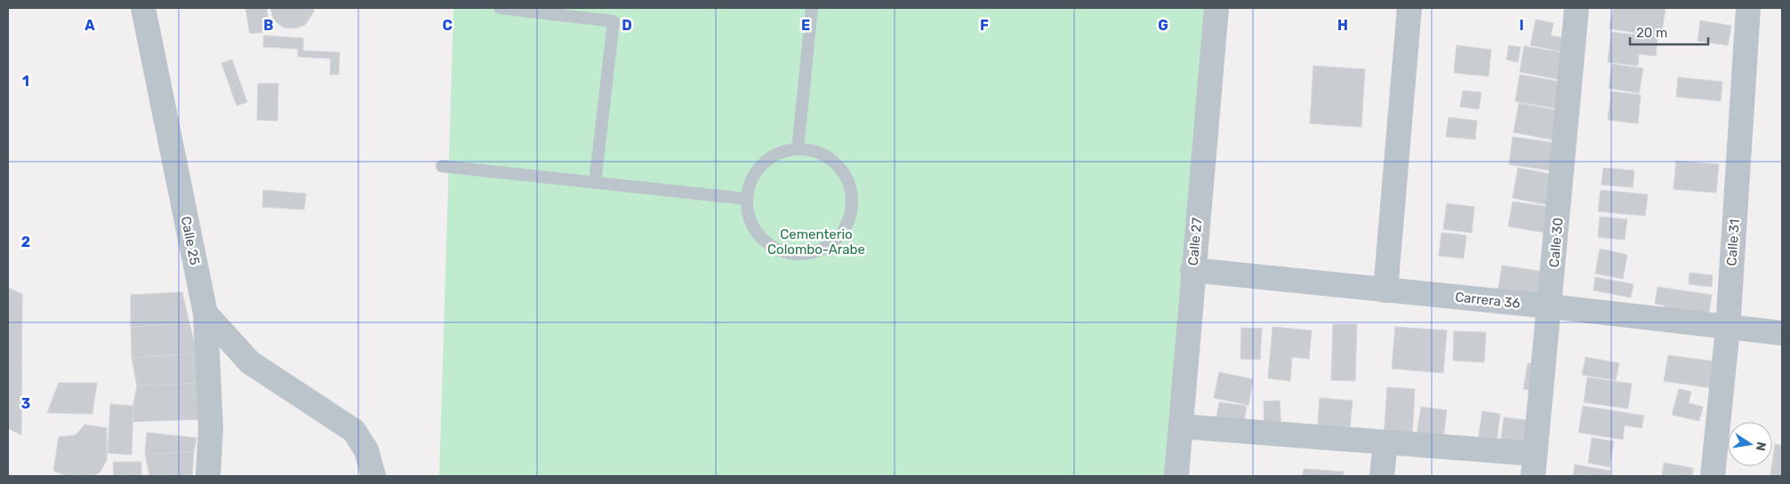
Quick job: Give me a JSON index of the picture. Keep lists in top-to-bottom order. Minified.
{"streets":{"street":["Calle 25","Calle 27","Calle 30","Calle 31","Carrera 36"]},"crossings":[["Calle 27","Carrera 36"],["Calle 30","Carrera 36"],["Calle 31","Carrera 36"]],"parks":["Cementerio Colombo-Arabe"],"scale_bar":"20 m","north":"right","grid":{"columns":["A","B","C","D","E","F","G","H","I"],"rows":["1","2","3"]}}
